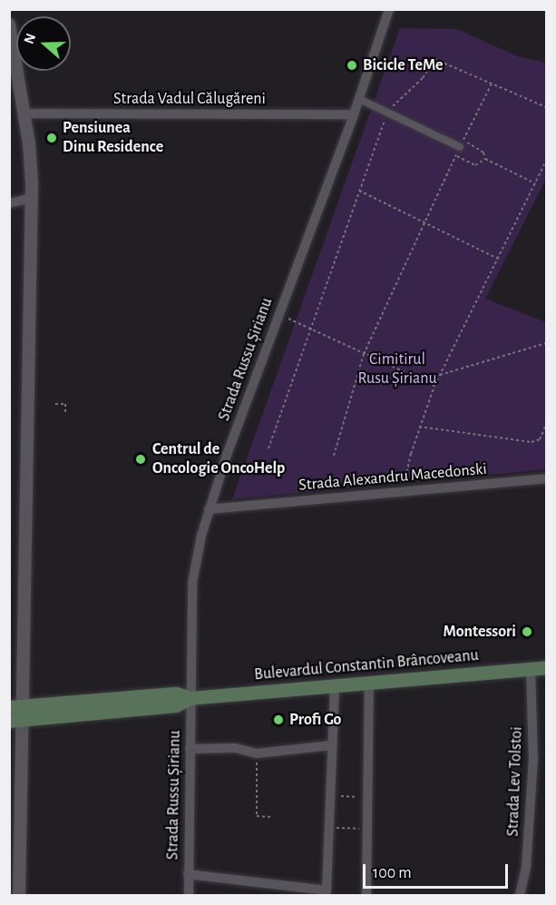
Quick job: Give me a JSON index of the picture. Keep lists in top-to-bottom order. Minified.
{"streets":{"main road":["Bulevardul Constantin Brâncoveanu"],"street":["Strada Vadul Călugăreni","Strada Russu Șirianu","Strada Alexandru Macedonski","Strada Lev Tolstoi"]},"crossings":[["Strada Vadul Călugăreni","Strada Russu Șirianu"],["Strada Russu Șirianu","Strada Alexandru Macedonski"],["Strada Russu Șirianu","Bulevardul Constantin Brâncoveanu"],["Bulevardul Constantin Brâncoveanu","Strada Lev Tolstoi"]],"parks":["Cimitirul Rusu Șirianu"],"places":["Bicicle TeMe","Pensiunea Dinu Residence","Centrul de Oncologie OncoHelp","Montessori","Profi Go"],"scale_bar":"100 m","north":"left"}
